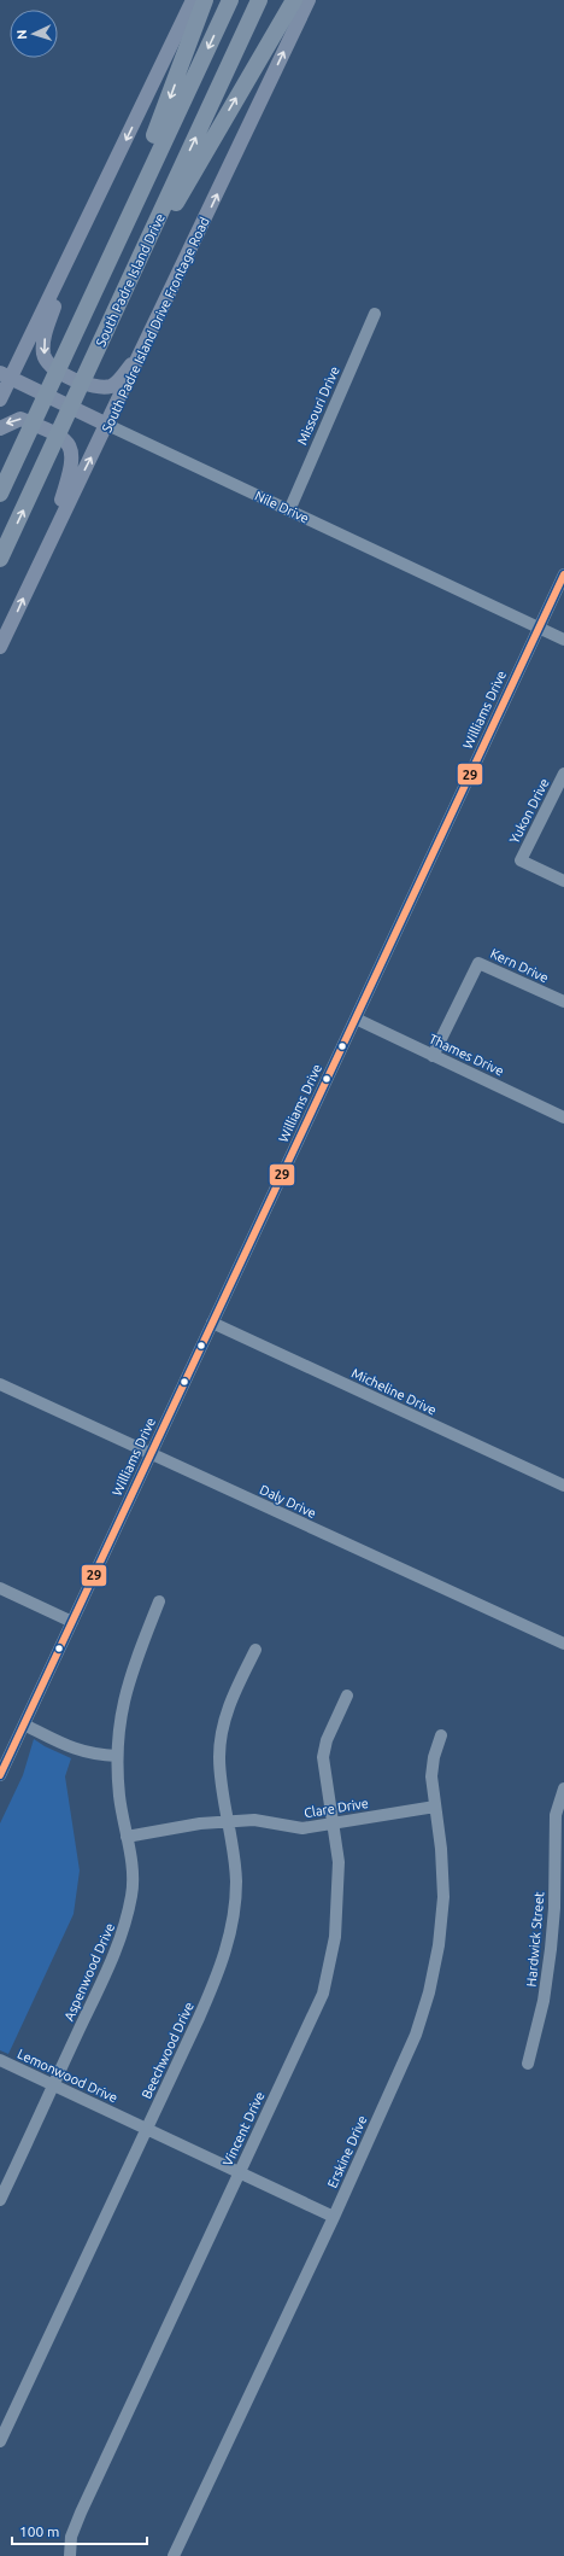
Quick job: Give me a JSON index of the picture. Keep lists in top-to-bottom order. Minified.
{"streets":{"highway":["South Padre Island Drive"],"main road":["South Padre Island Drive Frontage Road","Nile Drive"],"street":["Missouri Drive","Williams Drive","Yukon Drive","Kern Drive","Thames Drive","Micheline Drive","Daly Drive","Clare Drive","Hardwick Street","Aspenwood Drive","Beechwood Drive","Lemonwood Drive","Vincent Drive","Erskine Drive"]},"crossings":[["South Padre Island Drive Frontage Road","Nile Drive"],["Missouri Drive","Nile Drive"],["Nile Drive","Williams Drive"],["Williams Drive","Thames Drive"],["Williams Drive","Micheline Drive"],["Williams Drive","Daly Drive"],["Kern Drive","Thames Drive"],["Clare Drive","Aspenwood Drive"],["Clare Drive","Beechwood Drive"],["Clare Drive","Vincent Drive"],["Clare Drive","Erskine Drive"],["Aspenwood Drive","Lemonwood Drive"],["Beechwood Drive","Lemonwood Drive"],["Lemonwood Drive","Vincent Drive"],["Lemonwood Drive","Erskine Drive"]],"lines":["transit line 29"],"scale_bar":"100 m","north":"left"}
